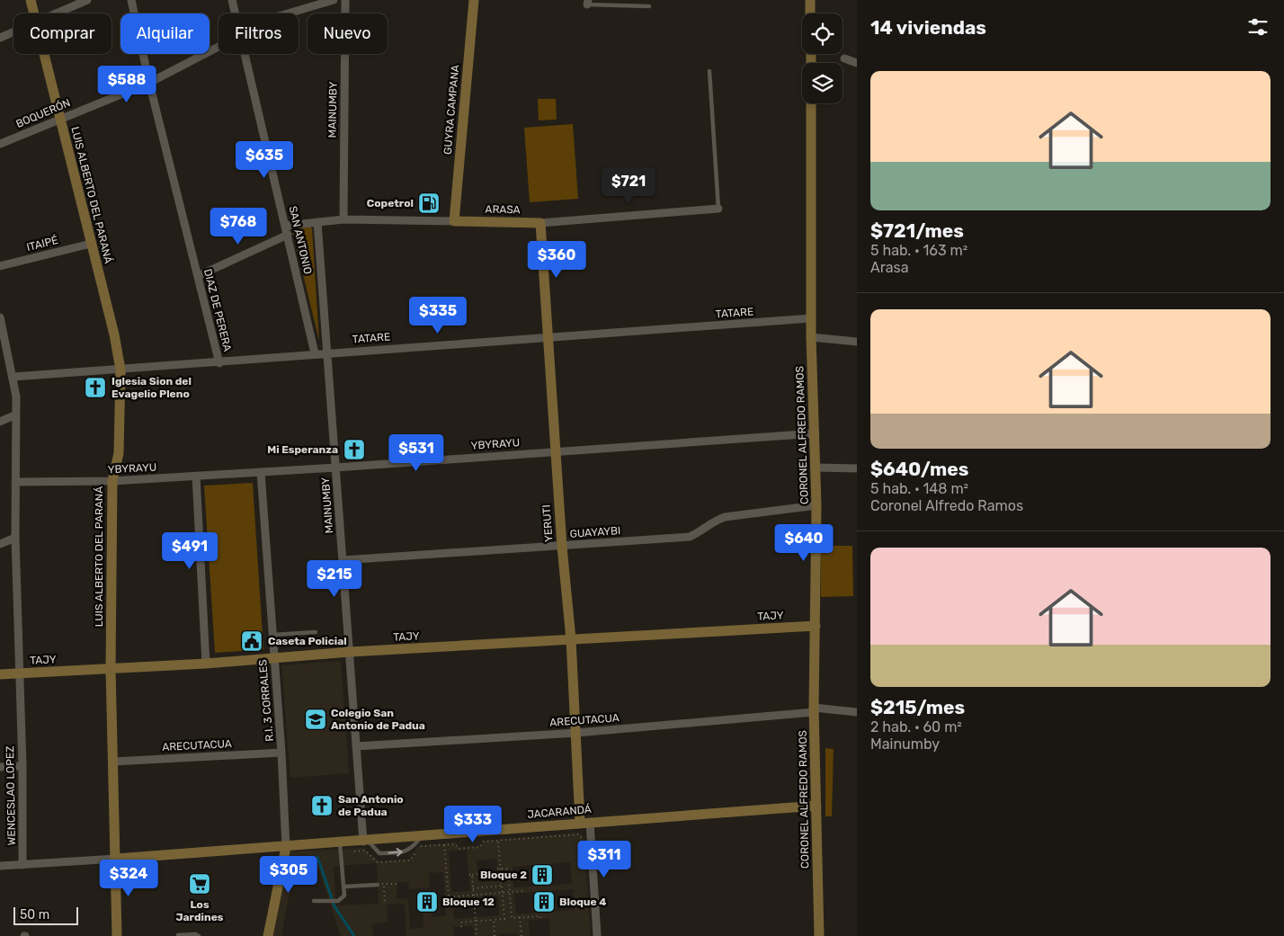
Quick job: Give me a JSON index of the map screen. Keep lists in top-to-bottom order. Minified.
{"streets":{"street":["MAINUMBY","GUYRA CAMPANA","BOQUERÓN","LUIS ALBERTO DEL PARANÁ","ARASA","SAN ANTONIO","ITAIPÉ","DIAZ DE PERERA","TATARE","CORONEL ALFREDO RAMOS","YBYRAYU","YERUTI","GUAYAYBI","TAJY","R.I. 3 CORRALES","ARECUTACUA","WENCESLAO LOPEZ","JACARANDÁ"]},"crossings":[["MAINUMBY","ARASA"],["MAINUMBY","TATARE"],["MAINUMBY","YBYRAYU"],["MAINUMBY","GUAYAYBI"],["MAINUMBY","TAJY"],["MAINUMBY","ARECUTACUA"],["MAINUMBY","JACARANDÁ"],["GUYRA CAMPANA","ARASA"],["BOQUERÓN","LUIS ALBERTO DEL PARANÁ"],["BOQUERÓN","DIAZ DE PERERA"],["LUIS ALBERTO DEL PARANÁ","ITAIPÉ"],["LUIS ALBERTO DEL PARANÁ","TATARE"],["LUIS ALBERTO DEL PARANÁ","YBYRAYU"],["LUIS ALBERTO DEL PARANÁ","TAJY"],["LUIS ALBERTO DEL PARANÁ","ARECUTACUA"],["LUIS ALBERTO DEL PARANÁ","JACARANDÁ"],["ARASA","SAN ANTONIO"],["ARASA","YERUTI"],["SAN ANTONIO","TATARE"],["DIAZ DE PERERA","TATARE"],["TATARE","CORONEL ALFREDO RAMOS"],["TATARE","YERUTI"],["CORONEL ALFREDO RAMOS","YBYRAYU"],["CORONEL ALFREDO RAMOS","GUAYAYBI"],["CORONEL ALFREDO RAMOS","TAJY"],["CORONEL ALFREDO RAMOS","ARECUTACUA"],["CORONEL ALFREDO RAMOS","JACARANDÁ"],["YBYRAYU","YERUTI"],["YBYRAYU","R.I. 3 CORRALES"],["YERUTI","GUAYAYBI"],["YERUTI","TAJY"],["YERUTI","ARECUTACUA"],["YERUTI","JACARANDÁ"],["TAJY","R.I. 3 CORRALES"],["TAJY","WENCESLAO LOPEZ"],["R.I. 3 CORRALES","ARECUTACUA"],["R.I. 3 CORRALES","JACARANDÁ"]],"places":{"fuel station":["Copetrol"],"church":["Iglesia Sion del Evagelio Pleno","Mi Esperanza","San Antonio de Padua"],"public building":["Caseta Policial"],"school or university":["Colegio San Antonio de Padua"],"building":["Bloque 2","Bloque 12","Bloque 4"],"supermarket":["Los Jardines"]},"scale_bar":"50 m","page":{"heading":"14 viviendas","chip":["Comprar","Alquilar","Filtros","Nuevo"],"list":[{"name":"$721/mes","note":"5 hab. · 163 m² · Arasa"},{"name":"$640/mes","note":"5 hab. · 148 m² · Coronel Alfredo Ramos"},{"name":"$215/mes","note":"2 hab. · 60 m² · Mainumby"}],"price":["$588","$635","$721","$768","$360","$335","$531","$640","$491","$215","$333","$311","$305","$324"],"scale":"50 m"}}
